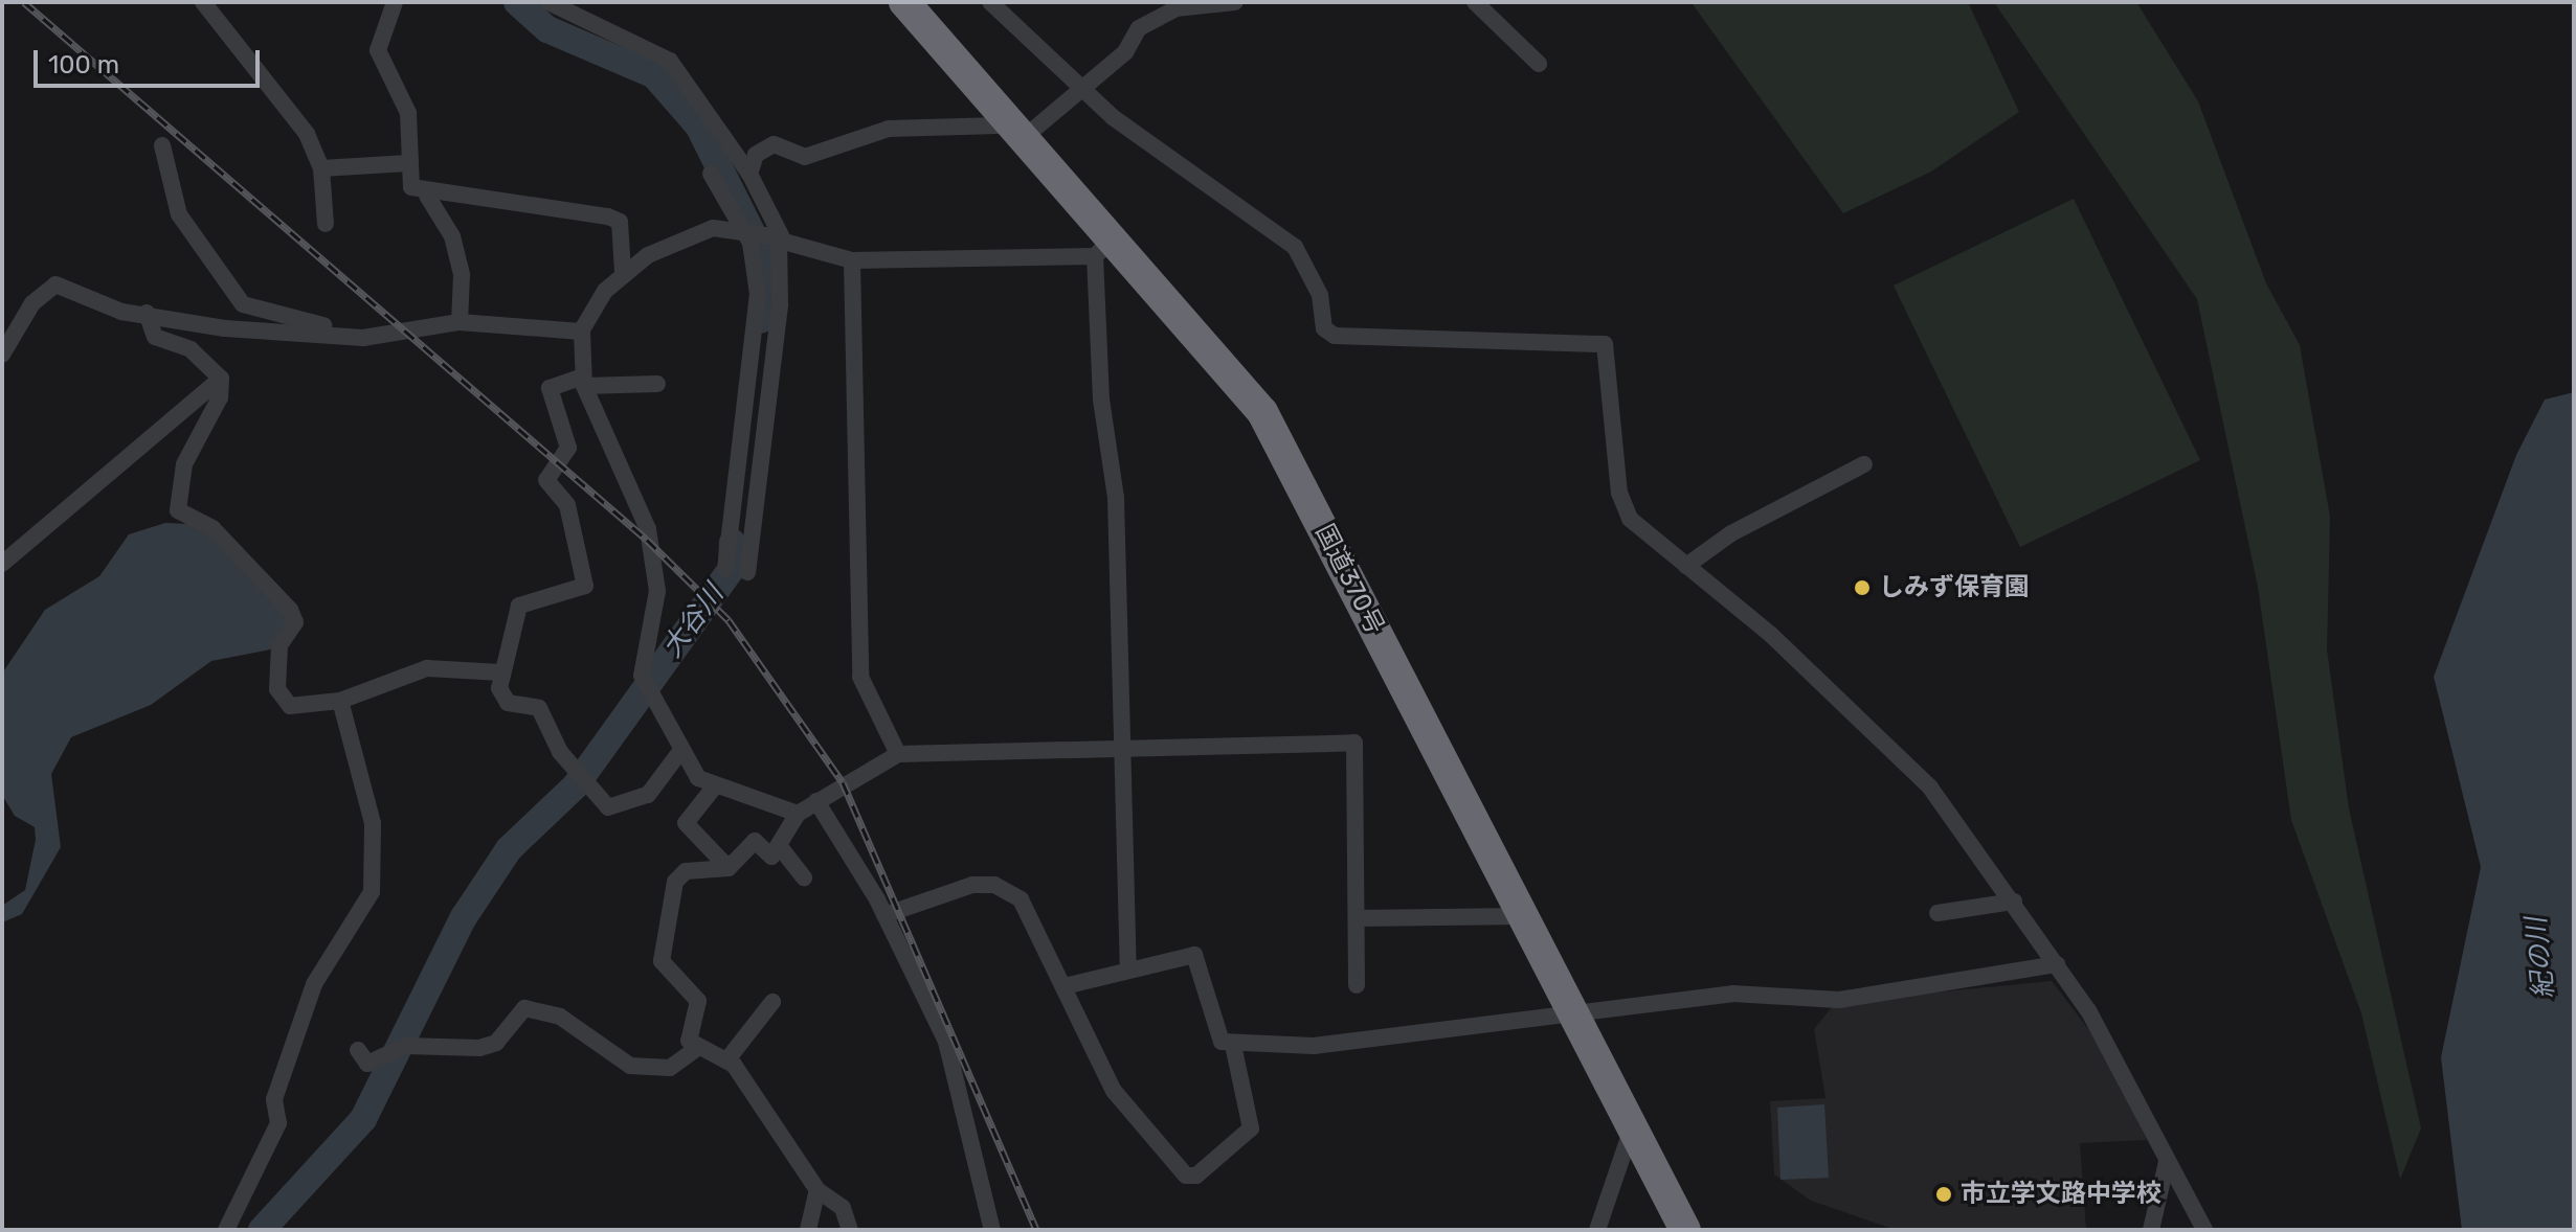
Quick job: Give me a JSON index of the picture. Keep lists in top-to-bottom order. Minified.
{"streets":{"highway":["国道370号"]},"water":["大谷川","紀の川"],"places":["しみず保育園","市立学文路中学校"],"scale_bar":"100 m"}
